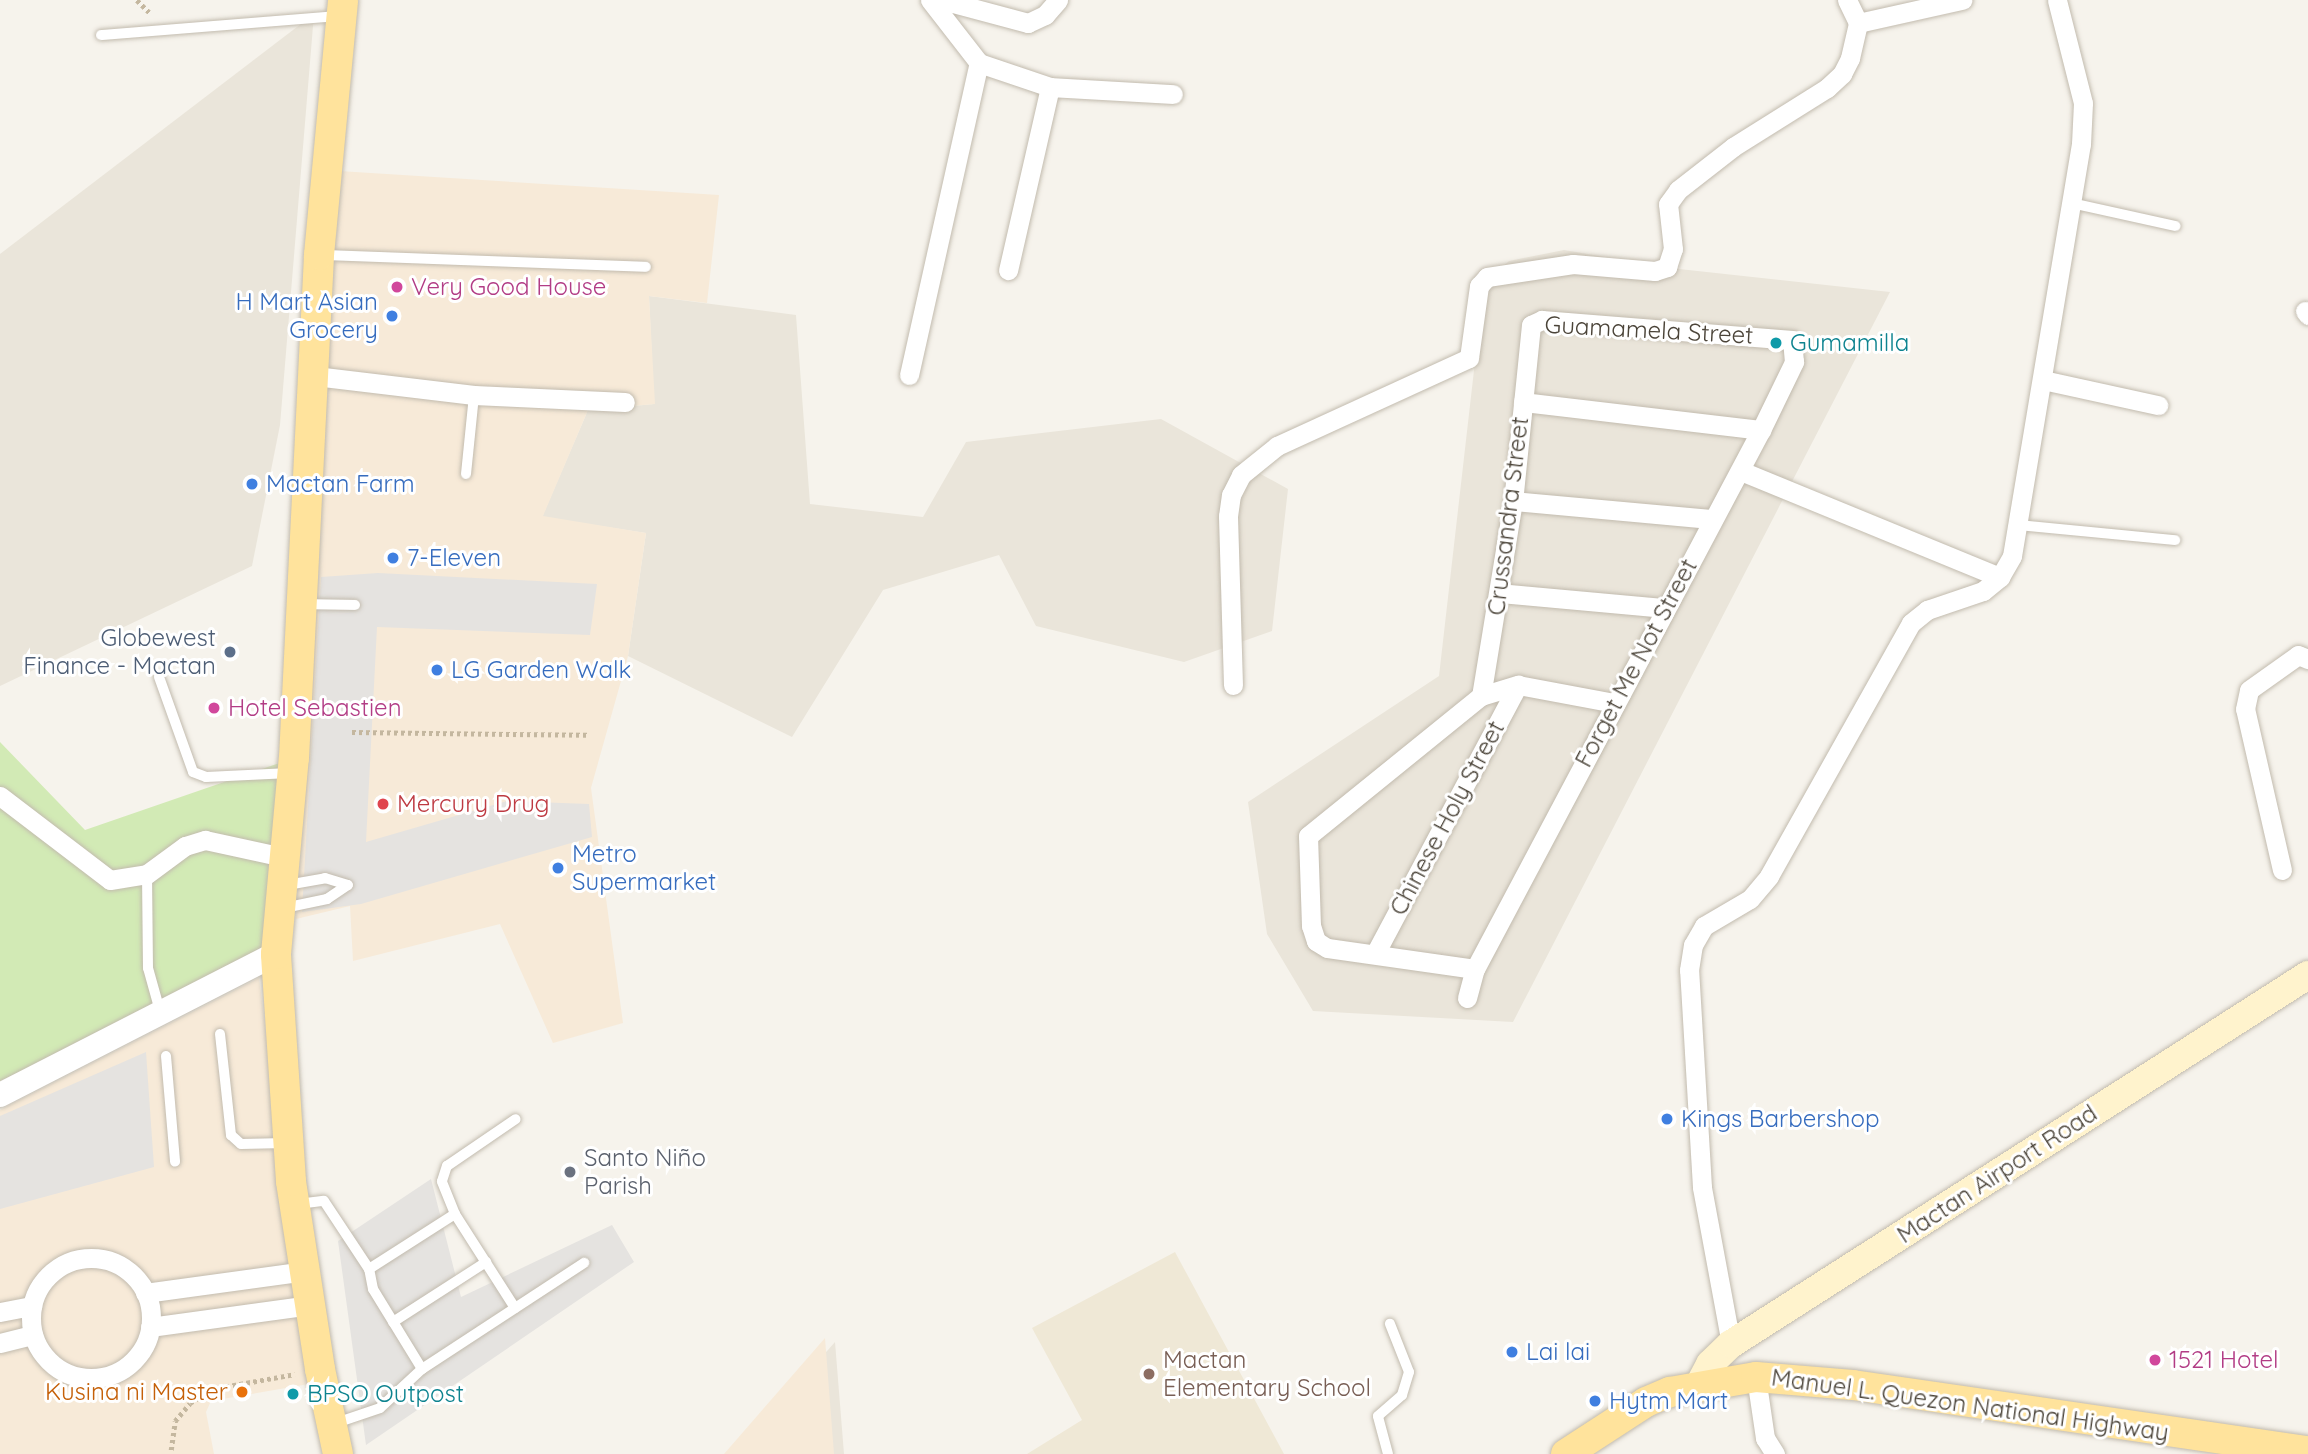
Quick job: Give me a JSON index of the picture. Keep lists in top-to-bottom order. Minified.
{"streets":{"main road":["Mactan Airport Road","Manuel L. Quezon National Highway"],"street":["Guamamela Street","Crussandra Street","Forget Me Not Street","Chinese Holy Street"]},"crossings":[["Guamamela Street","Crussandra Street"],["Guamamela Street","Forget Me Not Street"],["Mactan Airport Road","Manuel L. Quezon National Highway"]],"places":["Very Good House","H Mart Asian Grocery","Gumamilla","Mactan Farm","7-Eleven","Globewest Finance - Mactan","LG Garden Walk","Hotel Sebastien","Mercury Drug","Metro Supermarket","Kings Barbershop","Santo Niño Parish","Lai lai","1521 Hotel","Mactan Elementary School","Kusina ni Master","BPSO Outpost","Hytm Mart"]}
